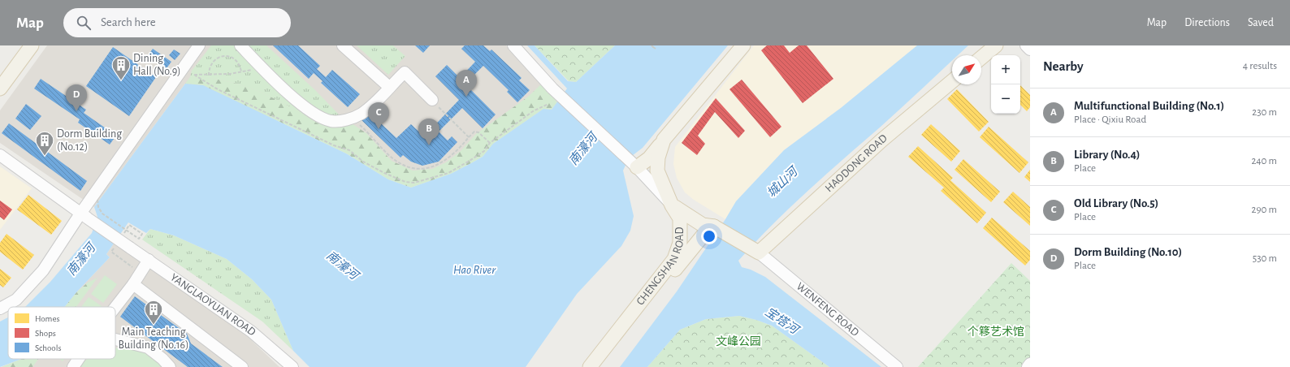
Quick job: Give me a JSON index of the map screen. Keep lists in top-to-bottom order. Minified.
{"streets":{"main road":["HAODONG ROAD","CHENGSHAN ROAD"],"street":["YANGLAOYUAN ROAD","WENFENG ROAD"]},"crossings":[["HAODONG ROAD","WENFENG ROAD"]],"water":["南濠河","城山河","Hao River","宝塔河"],"parks":["个簃艺术馆","文峰公园"],"places":{"building":["Dining Hall (No.9)","Dorm Building (No.12)","Main Teaching Building (No.16)"]},"legend":["Homes","Shops","Schools"],"north":"top right","page":{"header":"Map","search":"Search here","nav":["Map","Directions","Saved"],"heading":["Nearby","4 results"],"map_buttons":["+","−"],"pins":["A","D","C","B"],"list":[{"mark":"A","name":"Multifunctional Building (No.1)","note":"Place · Qixiu Road","value":"230 m"},{"mark":"B","name":"Library (No.4)","note":"Place","value":"240 m"},{"mark":"C","name":"Old Library (No.5)","note":"Place","value":"290 m"},{"mark":"D","name":"Dorm Building (No.10)","note":"Place","value":"530 m"}]}}
